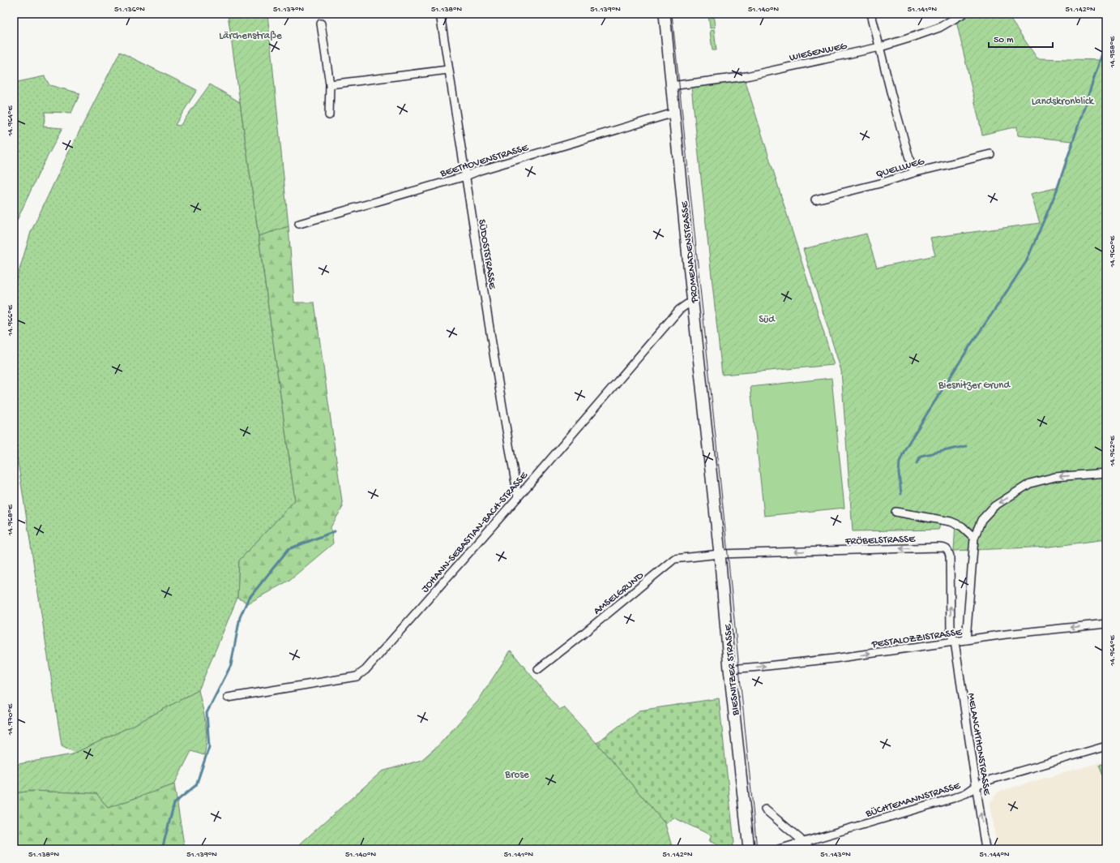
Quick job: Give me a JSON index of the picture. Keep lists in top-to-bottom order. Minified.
{"streets":{"main road":["PROMENADENSTRASSE","BIESNITZER STRASSE"],"street":["WIESENWEG","BEETHOVENSTRASSE","QUELLWEG","SÜDOSTSTRASSE","JOHANN-SEBASTIAN-BACH-STRASSE","FRÖBELSTRASSE","AMSELGRUND","PESTALOZZISTRASSE","MELANCHTHONSTRASSE","BÜCHTEMANNSTRASSE"]},"crossings":[["WIESENWEG","PROMENADENSTRASSE"],["BEETHOVENSTRASSE","PROMENADENSTRASSE"],["BEETHOVENSTRASSE","SÜDOSTSTRASSE"],["PROMENADENSTRASSE","JOHANN-SEBASTIAN-BACH-STRASSE"],["PROMENADENSTRASSE","BIESNITZER STRASSE"],["SÜDOSTSTRASSE","JOHANN-SEBASTIAN-BACH-STRASSE"],["FRÖBELSTRASSE","AMSELGRUND"],["FRÖBELSTRASSE","PESTALOZZISTRASSE"],["FRÖBELSTRASSE","BIESNITZER STRASSE"],["FRÖBELSTRASSE","MELANCHTHONSTRASSE"],["AMSELGRUND","BIESNITZER STRASSE"],["PESTALOZZISTRASSE","BIESNITZER STRASSE"],["PESTALOZZISTRASSE","MELANCHTHONSTRASSE"],["MELANCHTHONSTRASSE","BÜCHTEMANNSTRASSE"]],"parks":["Lärchenstraße","Landskronblick","Süd","Biesnitzer Grund","Brose"],"scale_bar":"50 m","coordinates":["51.136°N","51.137°N","51.138°N","51.139°N","51.140°N","51.141°N","51.142°N","14.958°E","14.964°E","14.960°E","14.966°E","14.962°E","14.968°E","14.970°E","51.143°N","51.144°N"]}
